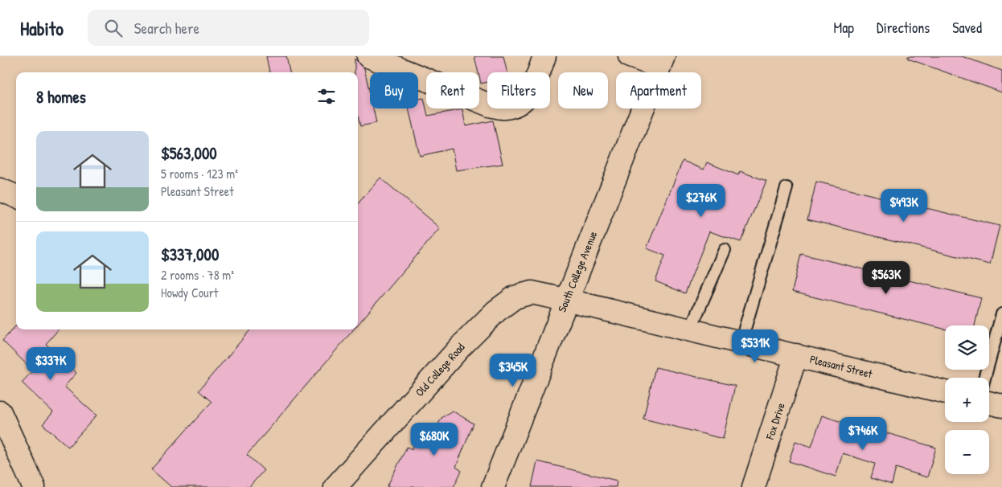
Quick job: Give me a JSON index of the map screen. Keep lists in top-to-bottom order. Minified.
{"streets":{"street":["South College Avenue","Pleasant Street","Old College Road","Fox Drive"]},"crossings":[["South College Avenue","Pleasant Street"],["South College Avenue","Old College Road"],["Pleasant Street","Old College Road"],["Pleasant Street","Fox Drive"]],"page":{"header":"Habito","search":"Search here","nav":["Map","Directions","Saved"],"chip":["Buy","Rent","Filters","New","Apartment"],"heading":"8 homes","list":[{"name":"$563,000","note":"5 rooms · 123 m² · Pleasant Street"},{"name":"$337,000","note":"2 rooms · 78 m² · Howdy Court"}],"price":["$276K","$493K","$563K","$531K","$337K","$345K","$746K","$680K"],"map_buttons":["+","−"]}}
